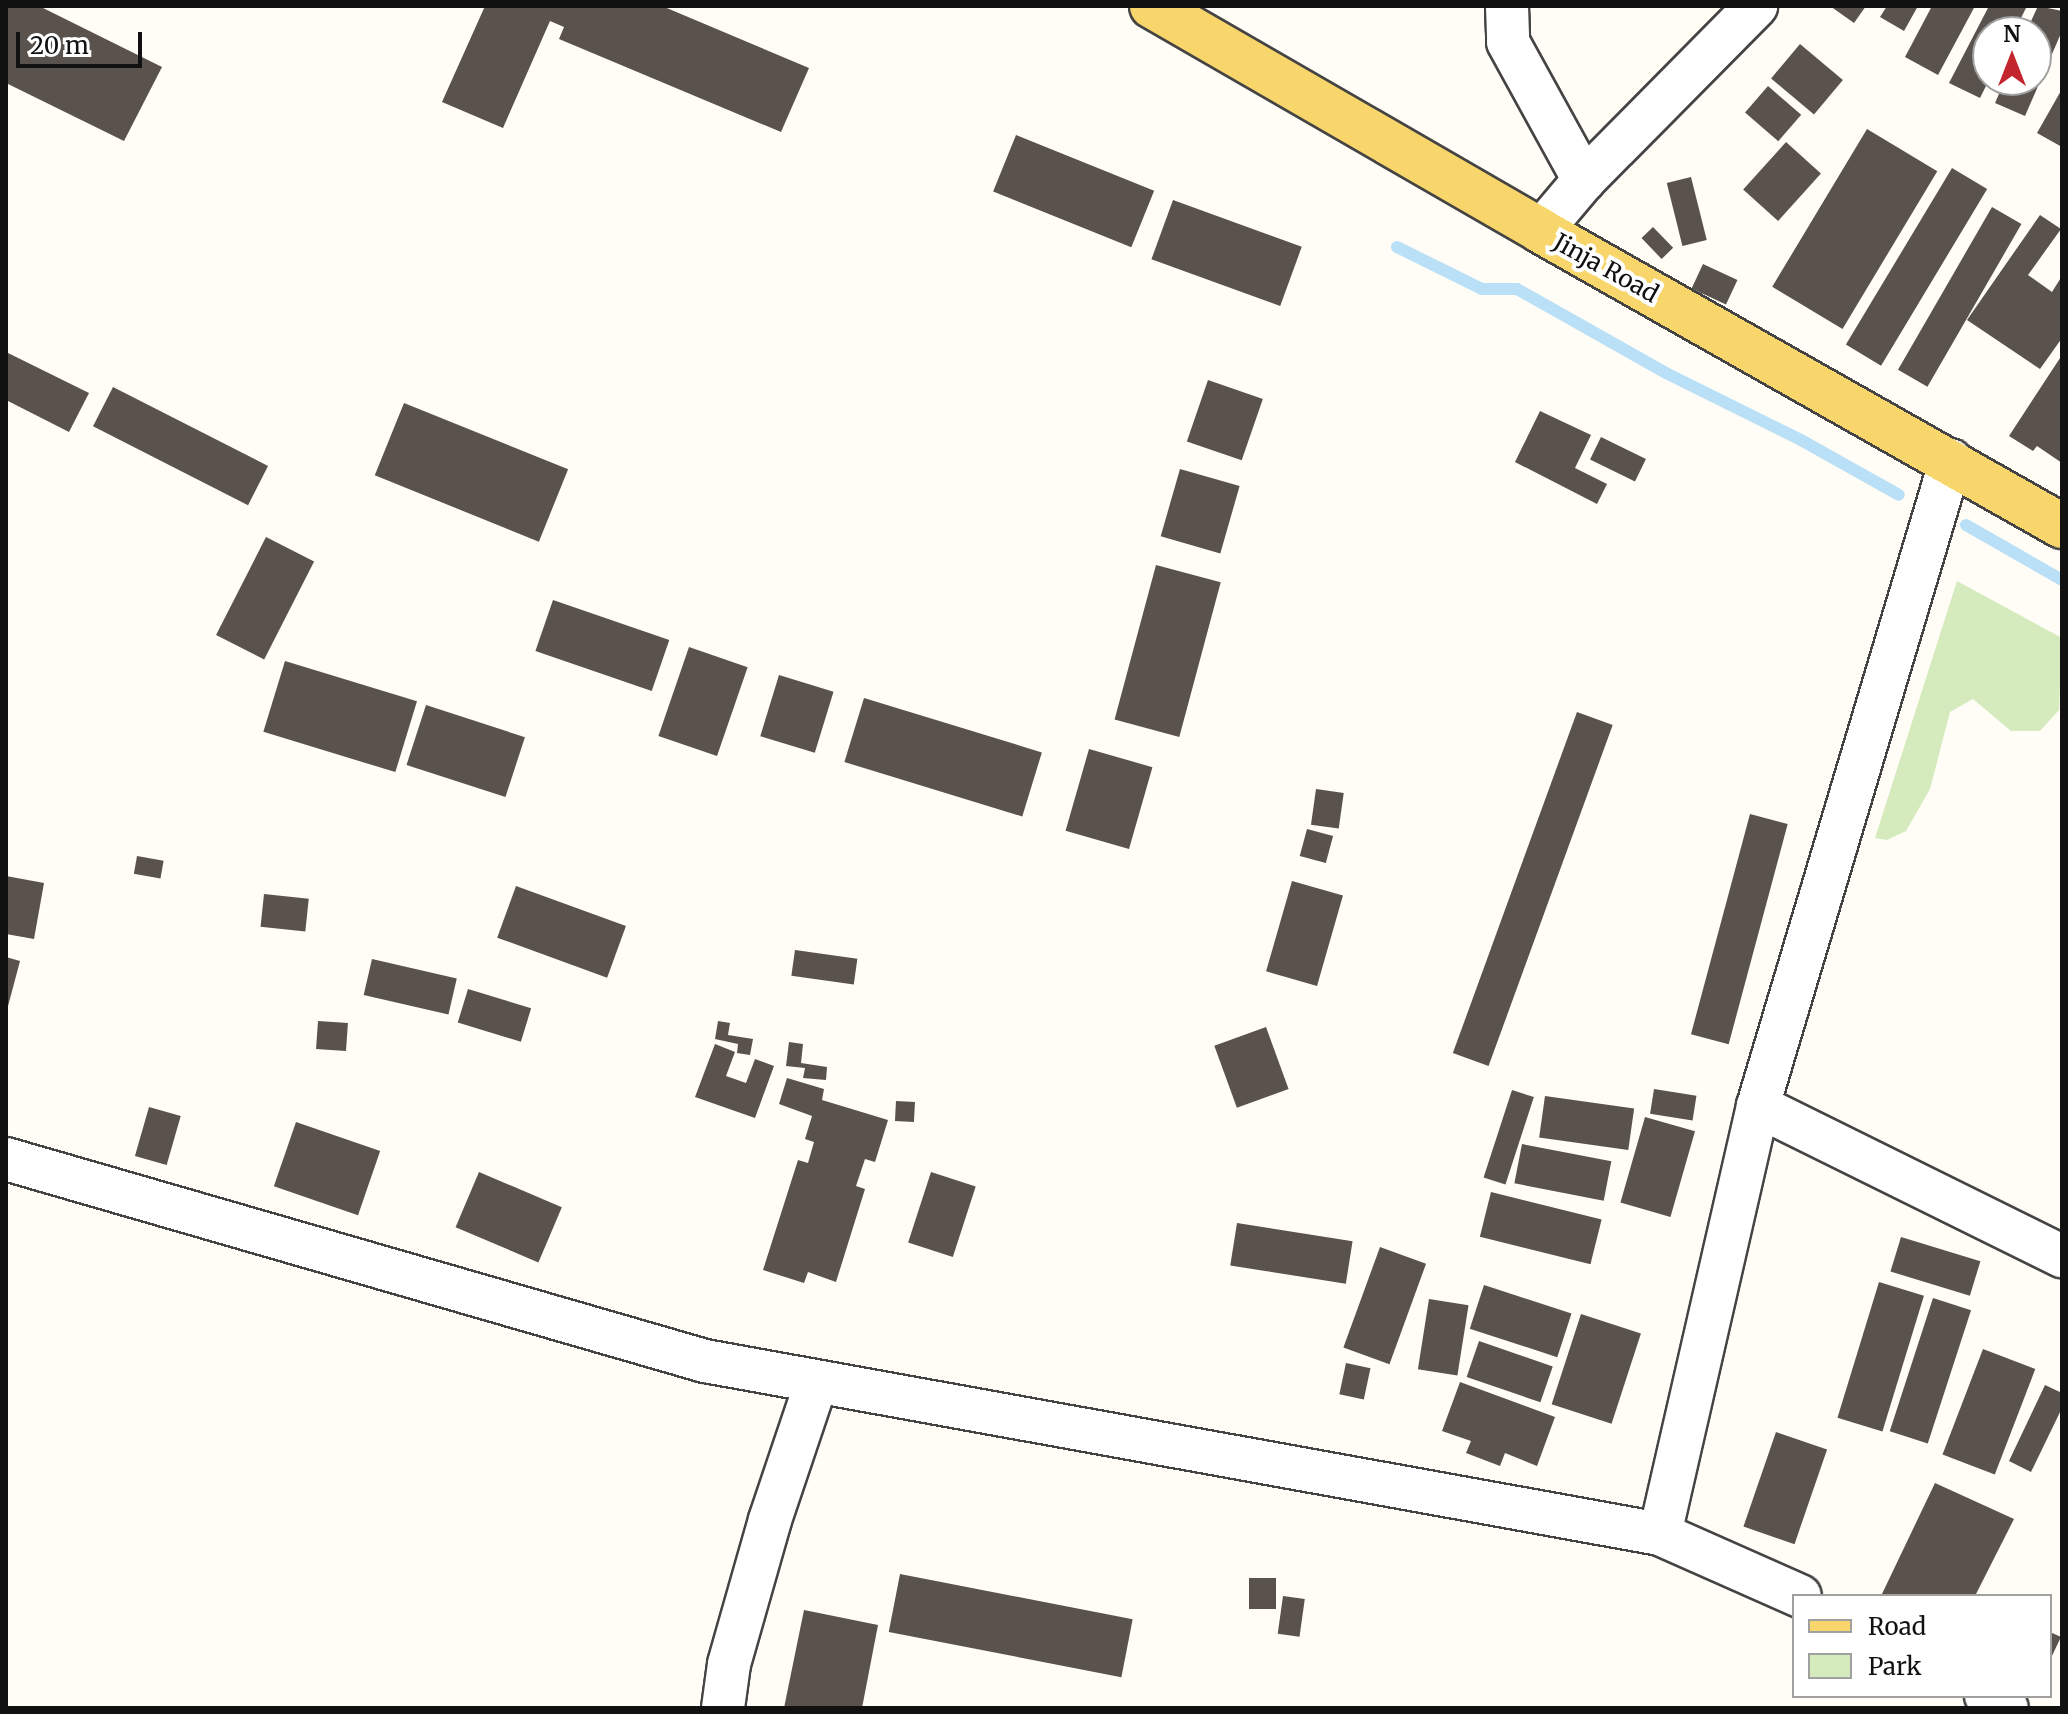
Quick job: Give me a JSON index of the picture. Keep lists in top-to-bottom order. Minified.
{"streets":{"main road":["Jinja Road"]},"legend":["Road","Park"],"scale_bar":"20 m","north":"top"}
